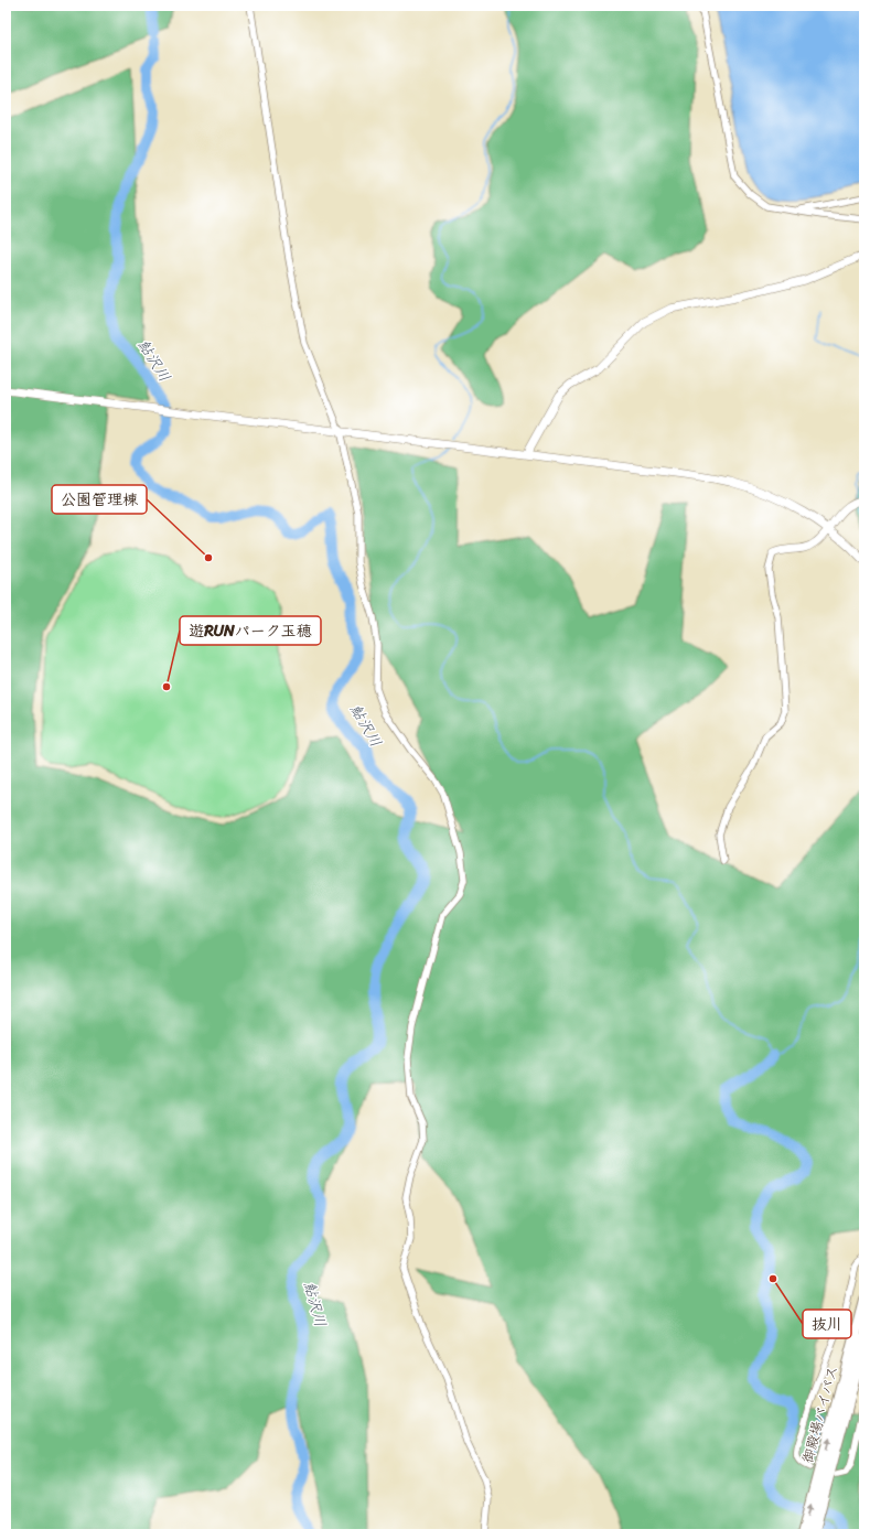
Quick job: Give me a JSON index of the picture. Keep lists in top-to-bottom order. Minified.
{"streets":{"highway":["御殿場バイパス"]},"water":["鮎沢川"],"places":["公園管理棟","遊RUNパーク玉穂","抜川"]}
